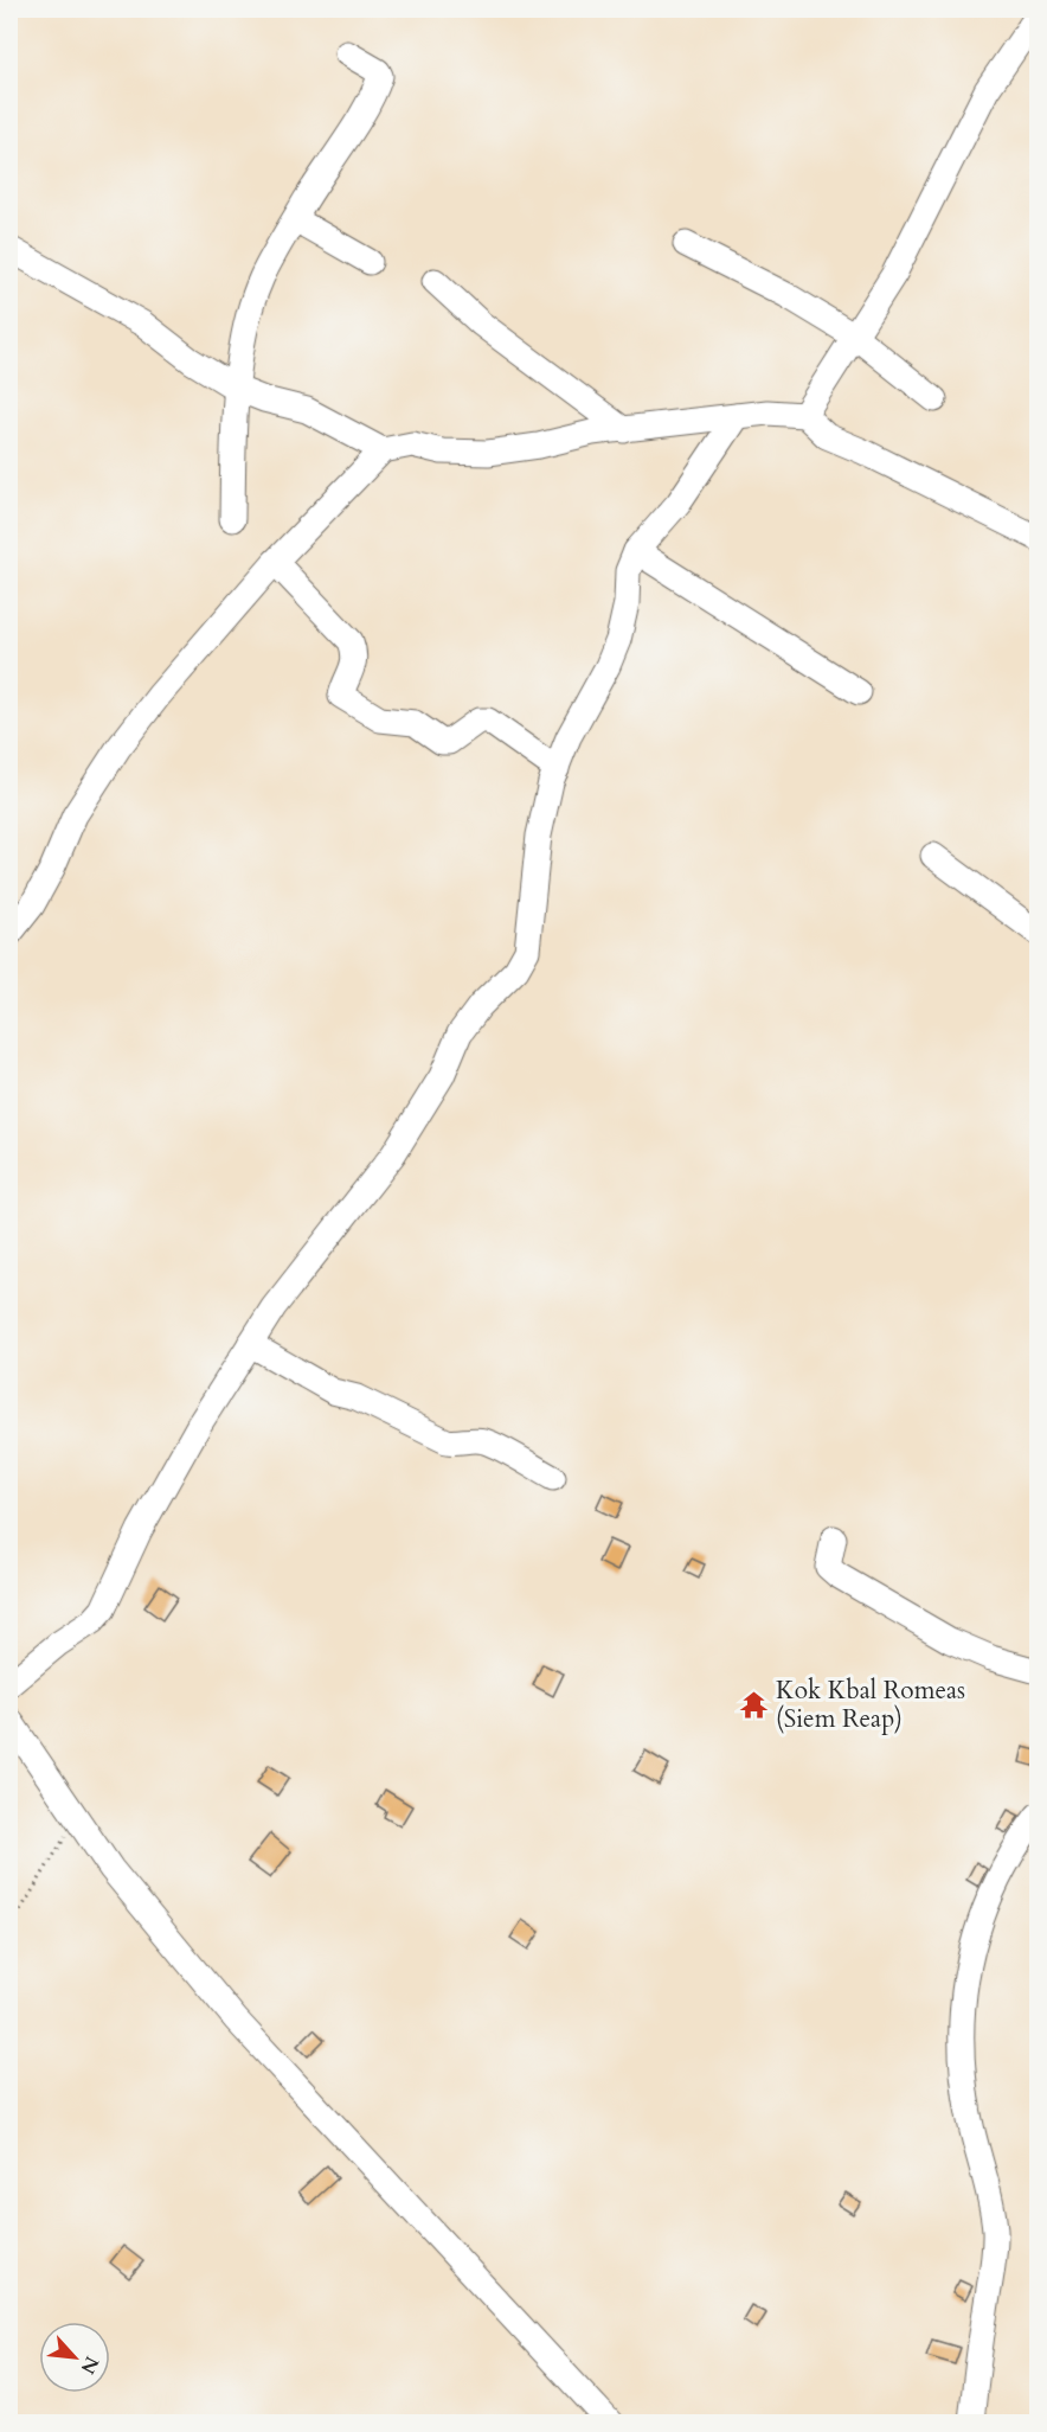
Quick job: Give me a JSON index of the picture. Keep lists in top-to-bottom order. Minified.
{"places":{"temple":["Kok Kbal Romeas (Siem Reap)"]},"north":"bottom right"}
